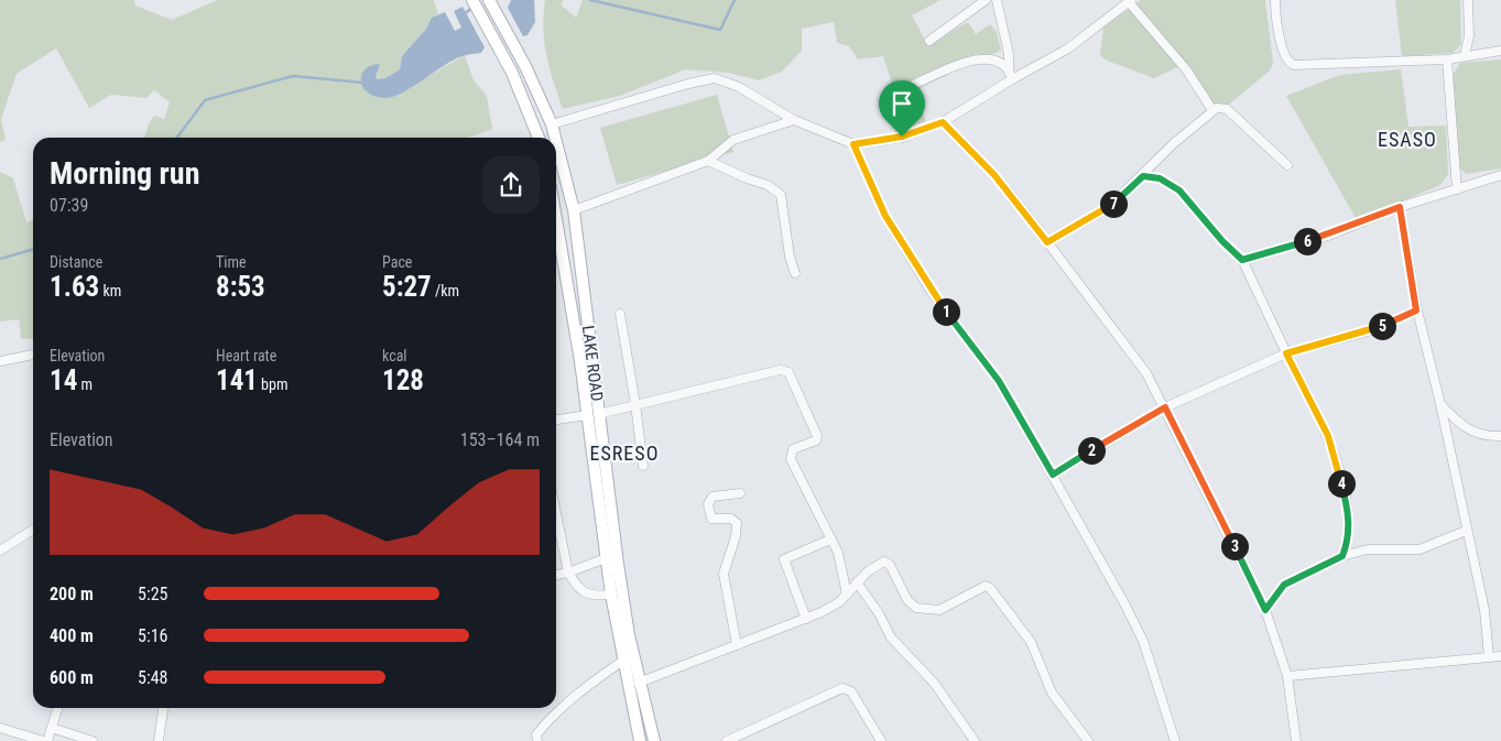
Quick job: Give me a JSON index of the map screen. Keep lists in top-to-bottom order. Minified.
{"streets":{"main road":["LAKE ROAD"]},"districts":["ESASO","ESRESO"],"page":{"heading":["Morning run","07:39"],"pins":["7","6","1","5","2","4","3"],"stats":[["Distance","1.63 km"],["Time","8:53"],["Pace","5:27 /km"],["Elevation","14 m"],["Heart rate","141 bpm"],["kcal","128"]],"chart":["Elevation","153–164 m"],"list":[{"name":"200 m","note":"5:25"},{"name":"400 m","note":"5:16"},{"name":"600 m","note":"5:48"}]}}
